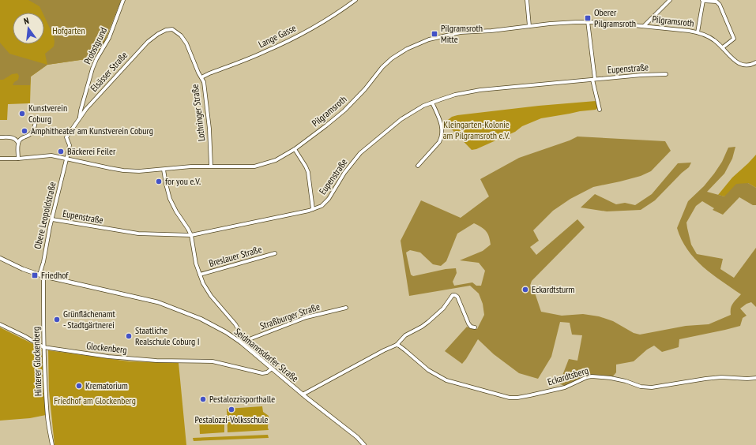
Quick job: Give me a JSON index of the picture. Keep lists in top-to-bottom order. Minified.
{"streets":{"street":["Pilgramsroth","Lange Gasse","Probstgrund","Eupenstraße","Elsässer Straße","Lothringer Straße","Obere Leopoldstraße","Breslauer Straße","Straßburger Straße","Glockenberg","Seidmannsdorfer Straße","Hinterer Glockenberg","Eckardtsberg"]},"crossings":[["Pilgramsroth","Lothringer Straße"],["Pilgramsroth","Obere Leopoldstraße"],["Lange Gasse","Lothringer Straße"],["Probstgrund","Elsässer Straße"],["Eupenstraße","Obere Leopoldstraße"],["Elsässer Straße","Lothringer Straße"],["Elsässer Straße","Obere Leopoldstraße"],["Obere Leopoldstraße","Seidmannsdorfer Straße"],["Straßburger Straße","Seidmannsdorfer Straße"],["Glockenberg","Seidmannsdorfer Straße"],["Glockenberg","Hinterer Glockenberg"],["Seidmannsdorfer Straße","Hinterer Glockenberg"]],"parks":["Hofgarten","Kleingarten-Kolonie am Pilgramsroth e.V.","Friedhof am Glockenberg"],"places":{"transit":["Oberer Pilgramsroth","Pilgramsroth Mitte","Friedhof"],"other":["Kunstverein Coburg","Amphitheater am Kunstverein Coburg","Bäckerei Feiler","for you e.V.","Eckardtsturm","Grünflächenamt - Stadtgärtnerei","Staatliche Realschule Coburg I","Krematorium","Pestalozzisporthalle","Pestalozzi-Volksschule"]},"north":"top"}
